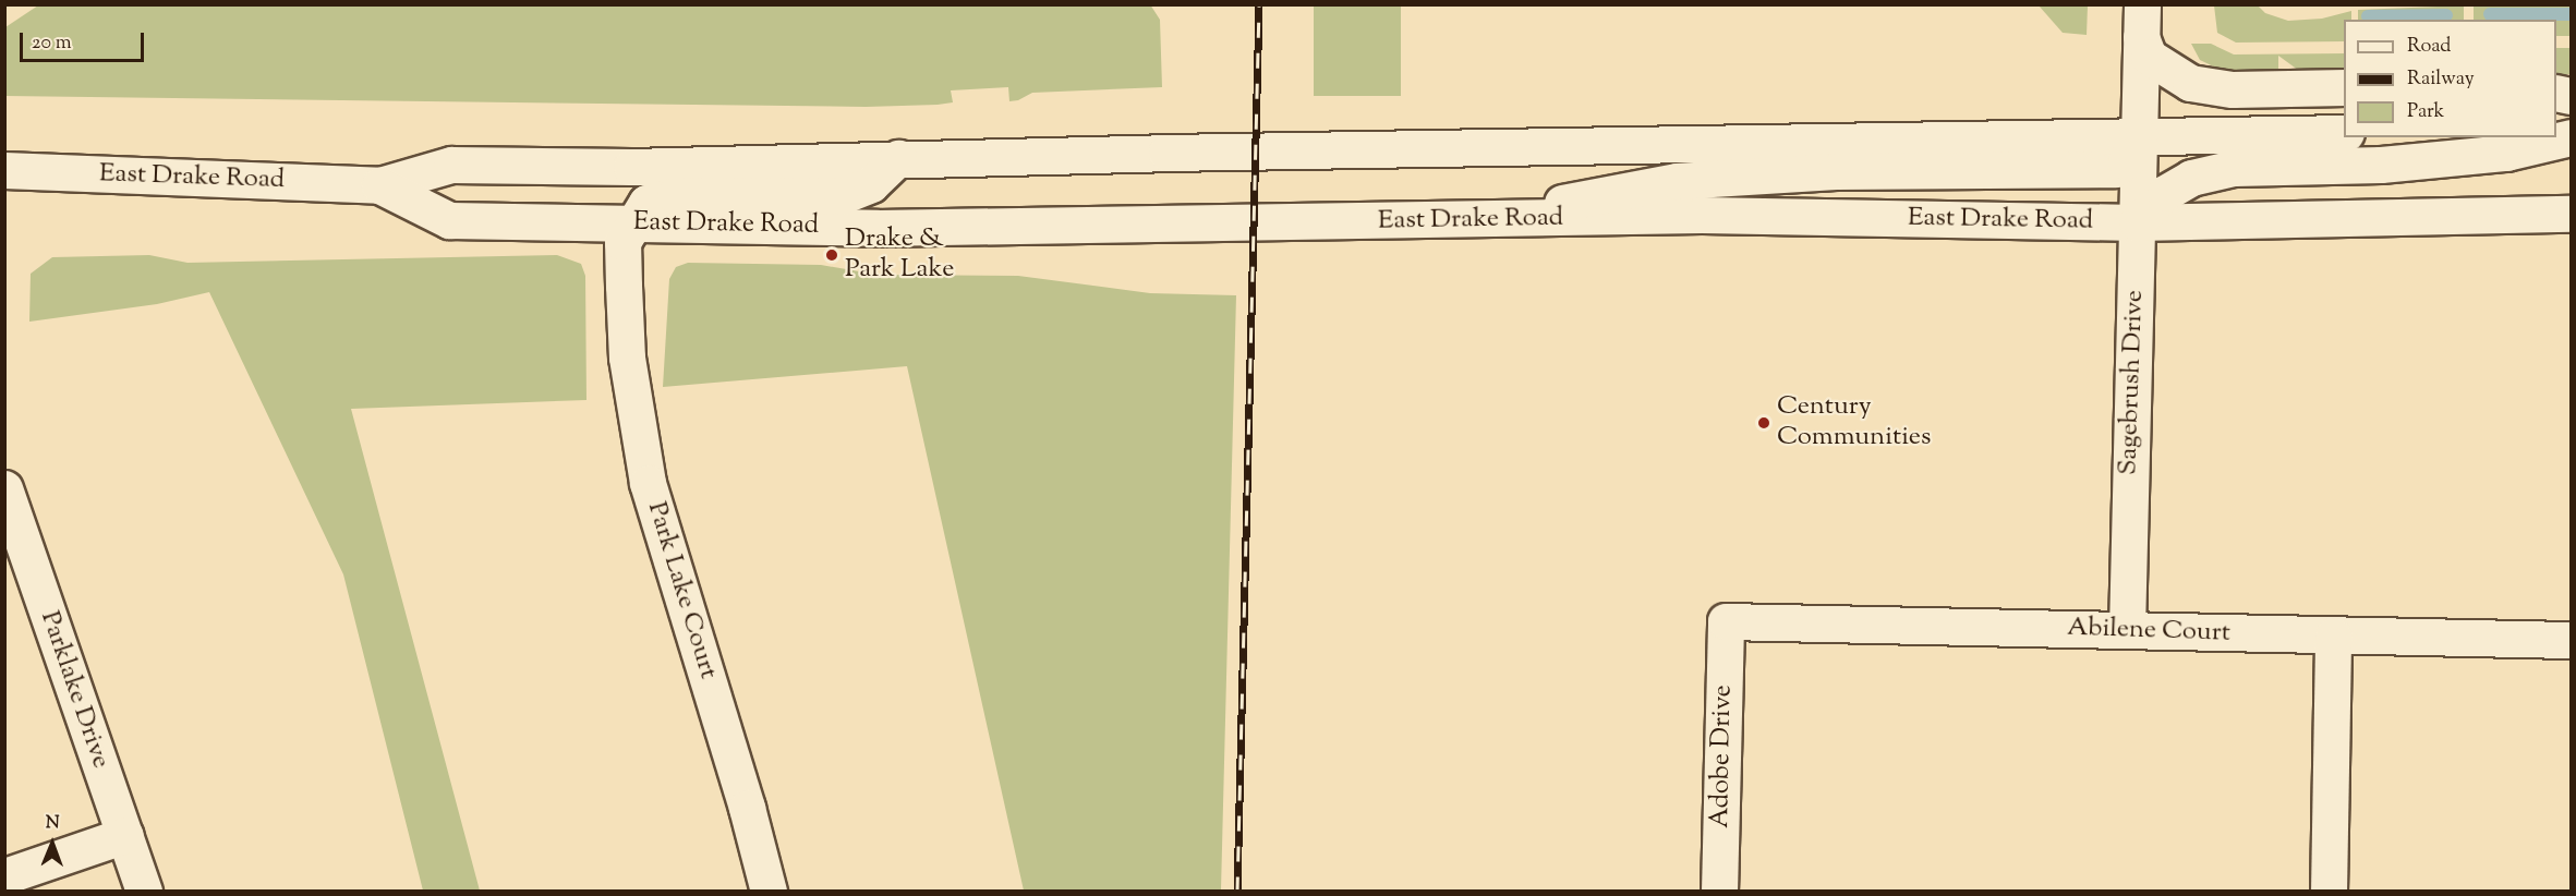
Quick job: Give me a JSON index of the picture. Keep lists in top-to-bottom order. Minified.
{"streets":{"main road":["East Drake Road","Sagebrush Drive","Park Lake Court","Abilene Court","Parklake Drive","Adobe Drive"]},"crossings":[["East Drake Road","Sagebrush Drive"],["East Drake Road","Park Lake Court"],["Sagebrush Drive","Abilene Court"],["Abilene Court","Adobe Drive"]],"places":["Drake & Park Lake","Century Communities"],"legend":["Road","Railway","Park"],"scale_bar":"20 m","north":"top"}
